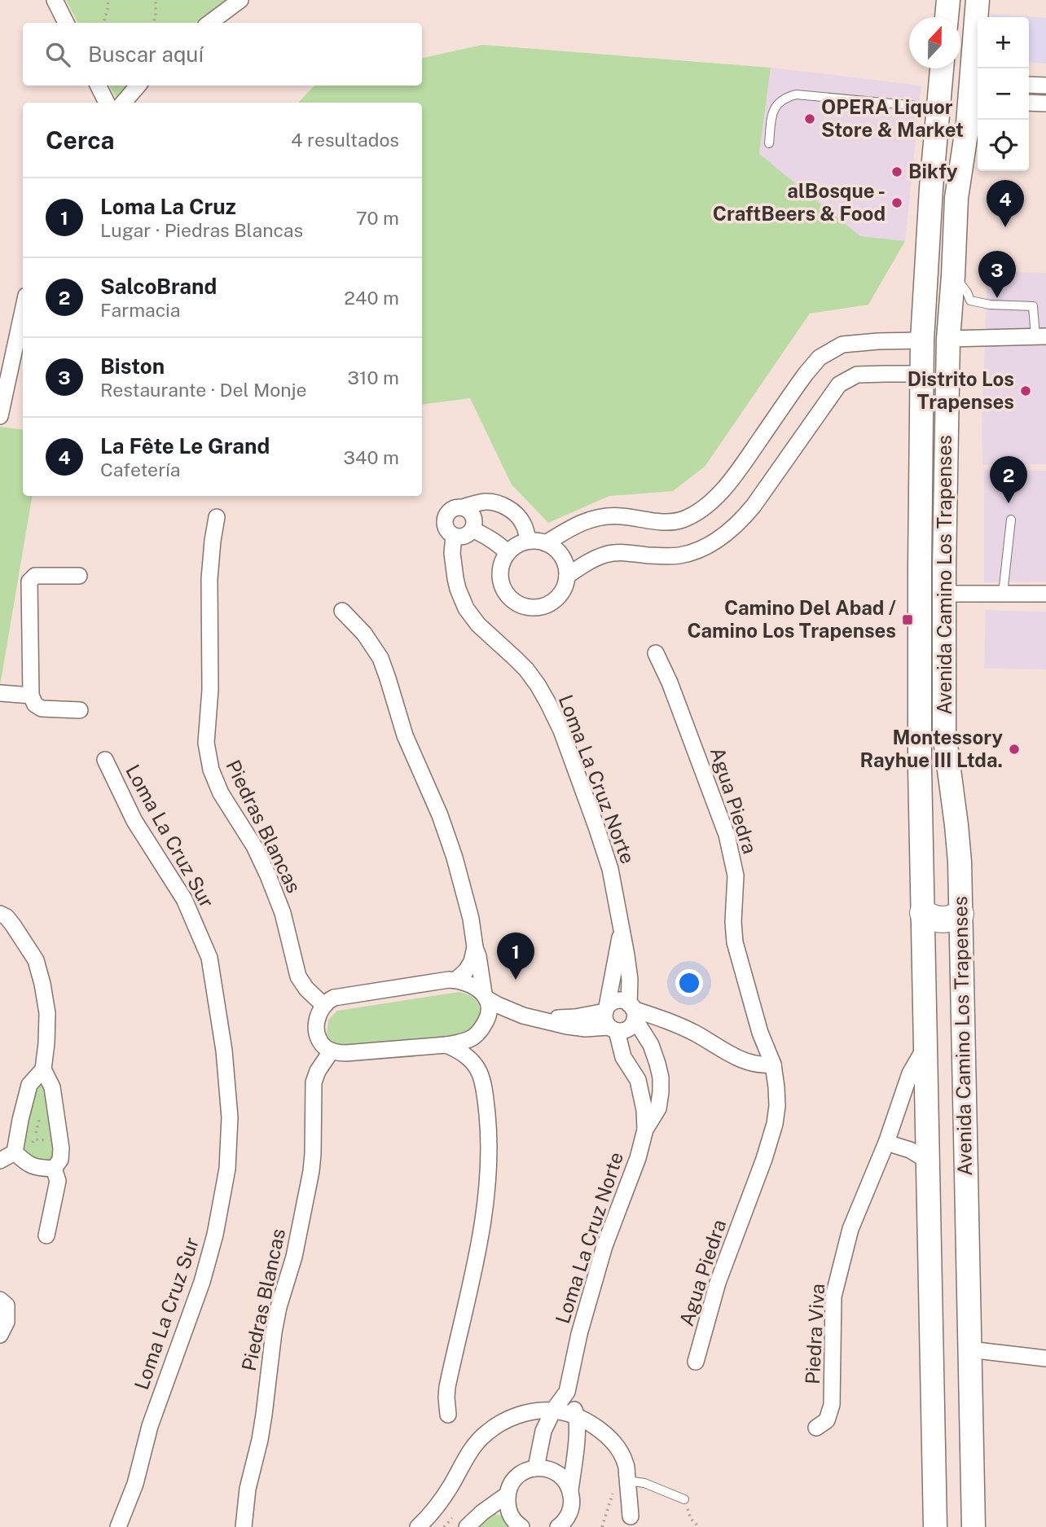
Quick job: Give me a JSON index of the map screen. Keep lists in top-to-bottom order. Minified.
{"streets":{"main road":["Avenida Camino Los Trapenses"],"street":["Loma La Cruz Norte","Agua Piedra","Piedras Blancas","Loma La Cruz Sur","Piedra Viva"]},"crossings":[["Avenida Camino Los Trapenses","Piedra Viva"]],"places":{"other":["OPERA Liquor Store & Market","Bikfy","alBosque - CraftBeers & Food","Distrito Los Trapenses","Montessory Rayhue III Ltda."],"transit":["Camino Del Abad / Camino Los Trapenses"]},"north":"top","page":{"map_buttons":["+","−"],"search":"Buscar aquí","heading":["Cerca","4 resultados"],"list":[{"mark":"1","name":"Loma La Cruz","note":"Lugar · Piedras Blancas","value":"70 m"},{"mark":"2","name":"SalcoBrand","note":"Farmacia","value":"240 m"},{"mark":"3","name":"Biston","note":"Restaurante · Del Monje","value":"310 m"},{"mark":"4","name":"La Fête Le Grand","note":"Cafetería","value":"340 m"}],"pins":["4","3","2","1"]}}
